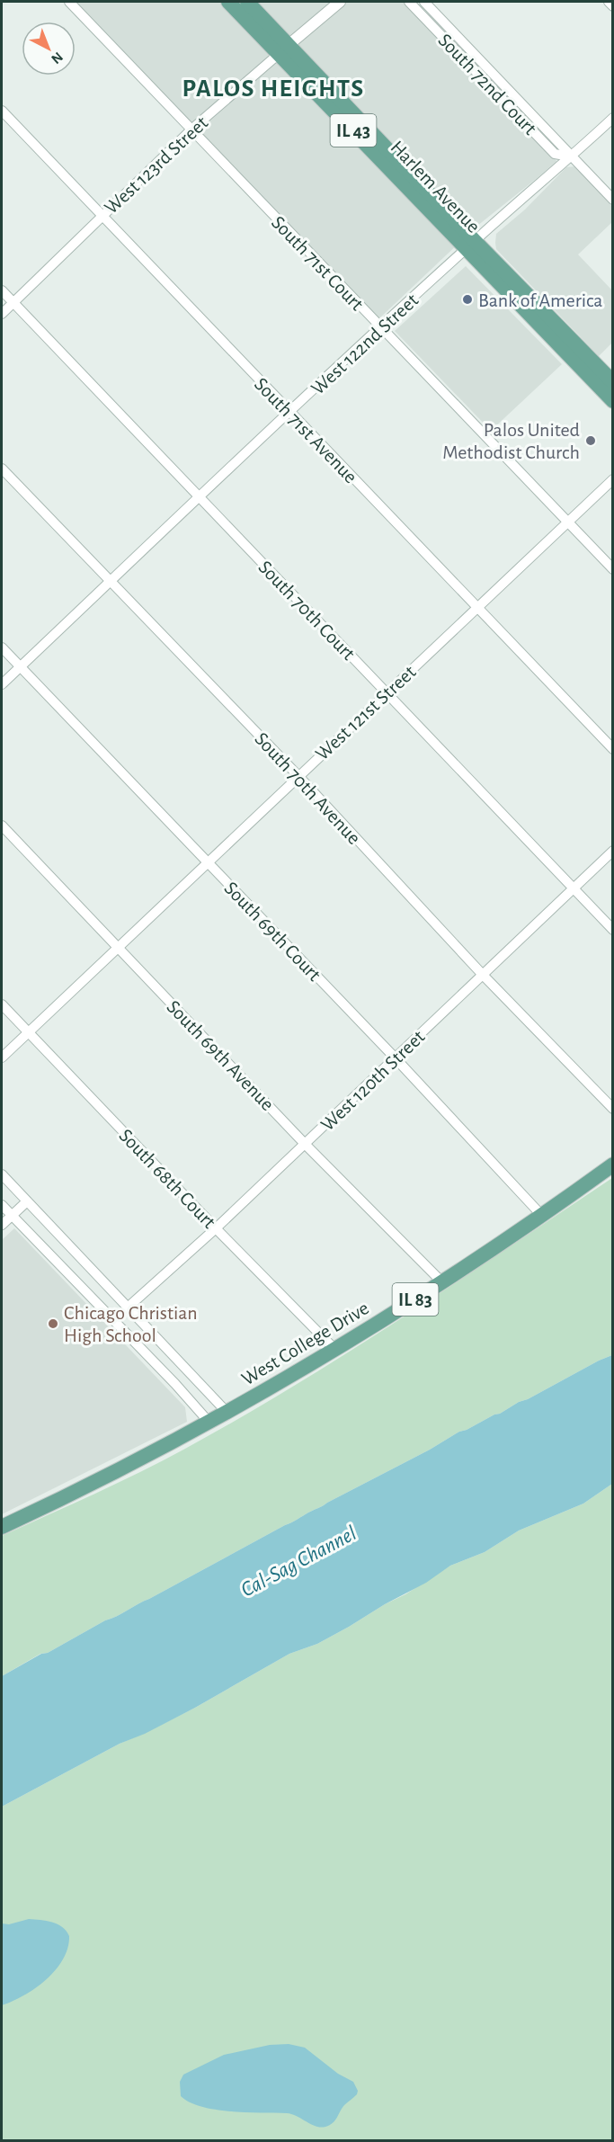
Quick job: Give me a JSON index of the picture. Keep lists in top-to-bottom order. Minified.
{"streets":{"main road":["IL 43","Harlem Avenue","IL 83","West College Drive"],"street":["South 72nd Court","West 123rd Street","South 71st Court","West 122nd Street","South 71st Avenue","South 70th Court","West 121st Street","South 70th Avenue","South 69th Court","South 69th Avenue","West 120th Street","South 68th Court"]},"crossings":[["South 72nd Court","West 122nd Street"],["West 123rd Street","Harlem Avenue"],["West 123rd Street","South 71st Court"],["West 123rd Street","South 71st Avenue"],["West 123rd Street","South 70th Court"],["Harlem Avenue","West 122nd Street"],["South 71st Court","West 122nd Street"],["South 71st Court","West 121st Street"],["West 122nd Street","South 71st Avenue"],["West 122nd Street","South 70th Court"],["West 122nd Street","South 70th Avenue"],["West 122nd Street","South 69th Court"],["South 71st Avenue","West 121st Street"],["South 70th Court","West 121st Street"],["South 70th Court","West 120th Street"],["West 121st Street","South 70th Avenue"],["West 121st Street","South 69th Court"],["West 121st Street","South 69th Avenue"],["West 121st Street","South 68th Court"],["South 70th Avenue","West 120th Street"],["South 69th Court","West 120th Street"],["South 69th Court","West College Drive"],["South 69th Avenue","West 120th Street"],["South 69th Avenue","West College Drive"],["West 120th Street","South 68th Court"],["South 68th Court","West College Drive"]],"districts":["PALOS HEIGHTS"],"water":["Cal-Sag Channel"],"places":["Bank of America","Palos United Methodist Church","Chicago Christian High School"],"north":"bottom right"}
